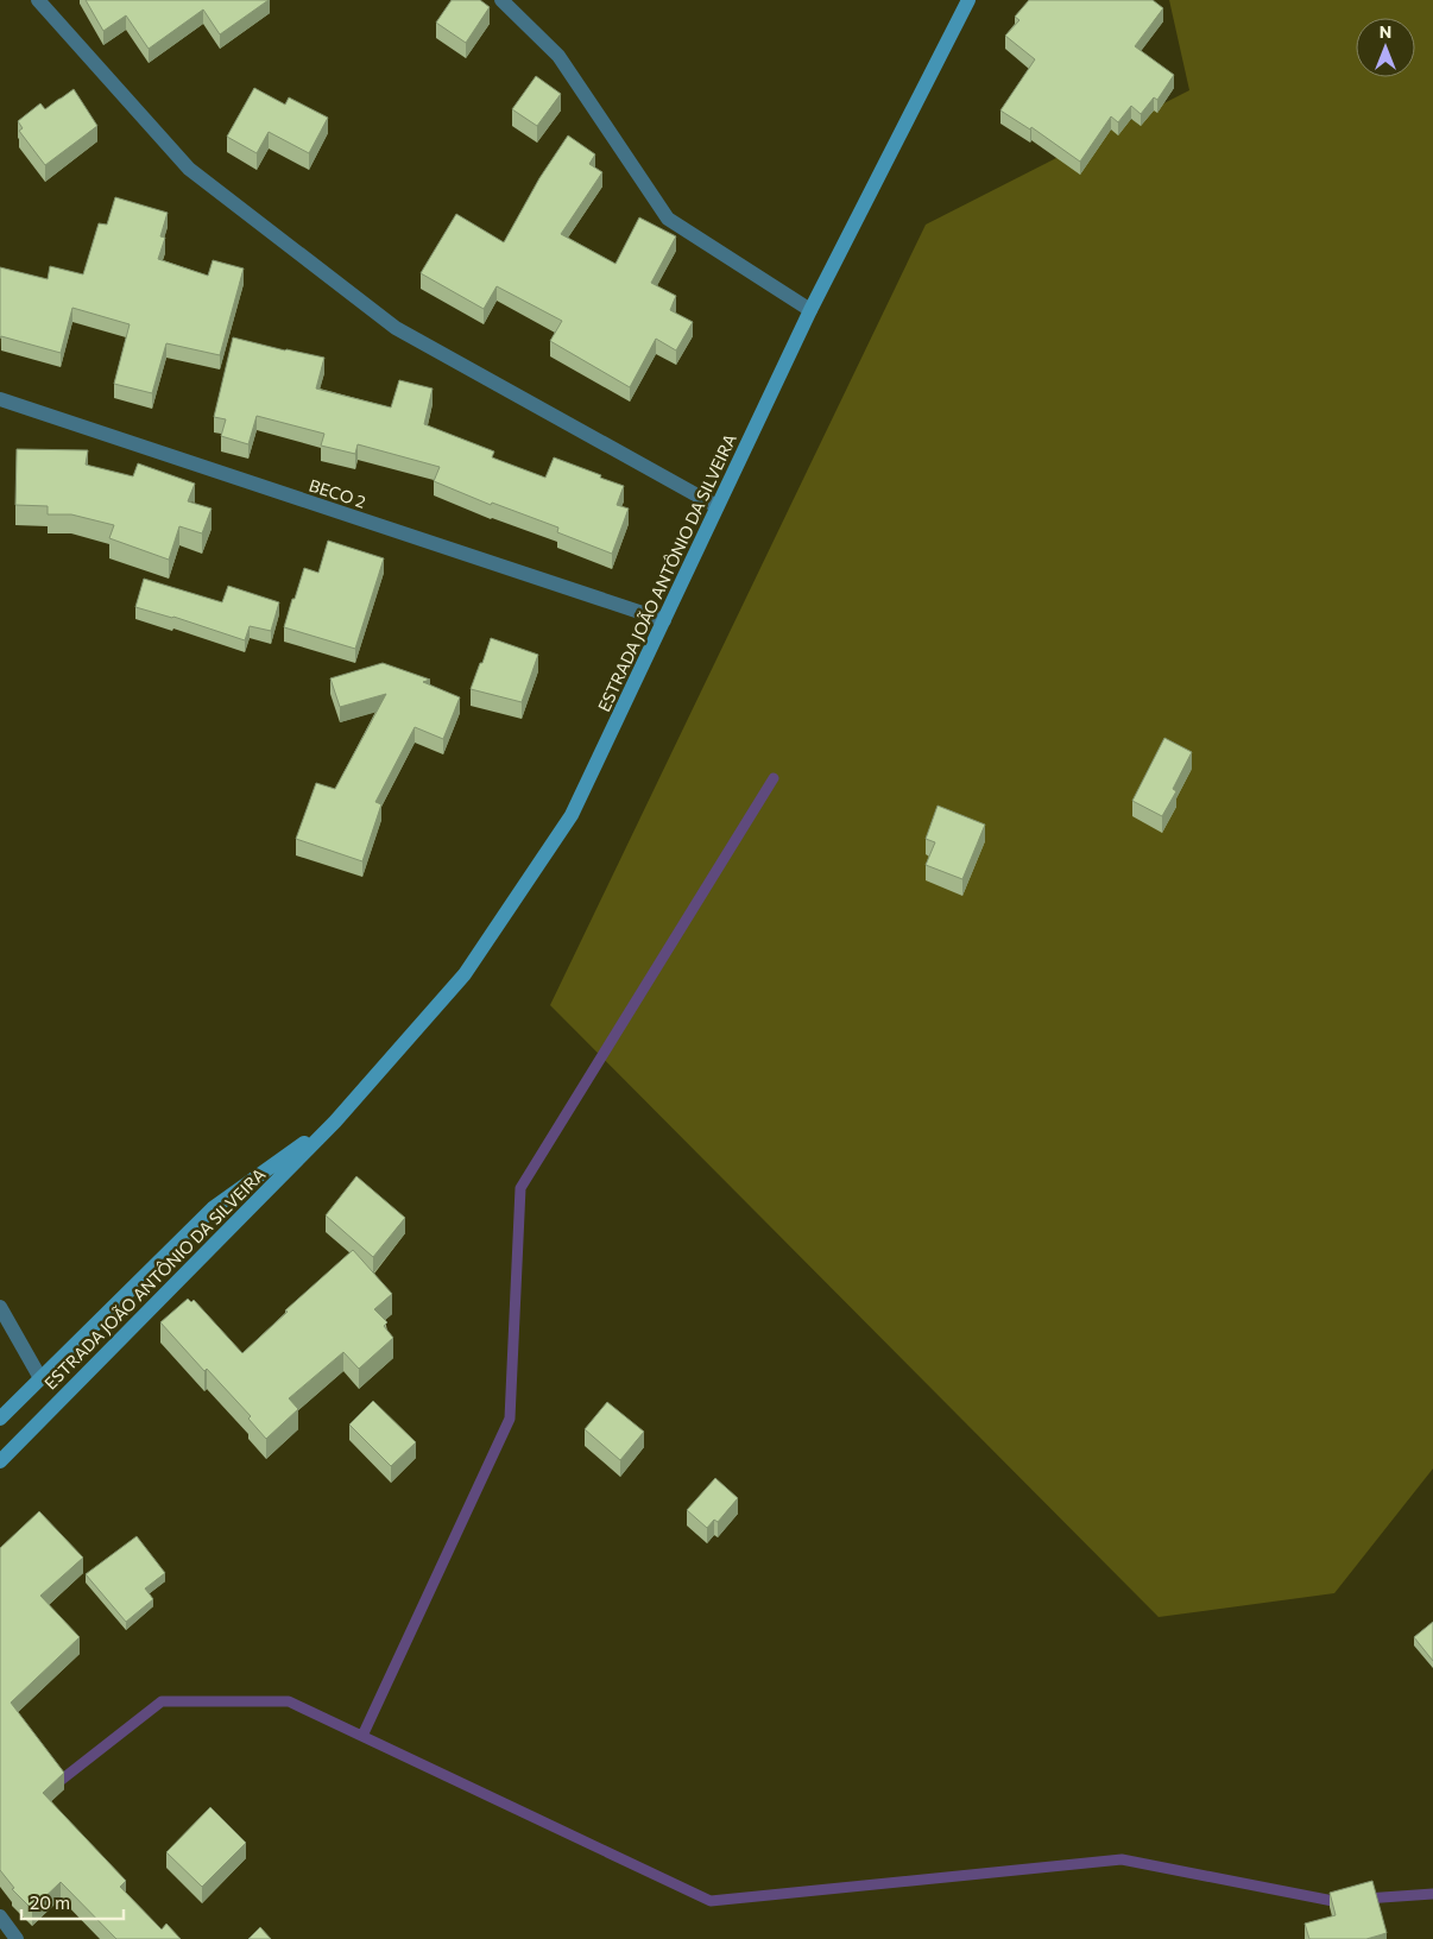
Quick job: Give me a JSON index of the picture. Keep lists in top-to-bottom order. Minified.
{"streets":{"main road":["ESTRADA JOÃO ANTÔNIO DA SILVEIRA"],"street":["BECO 2"]},"crossings":[["BECO 2","ESTRADA JOÃO ANTÔNIO DA SILVEIRA"]],"scale_bar":"20 m","north":"top"}
